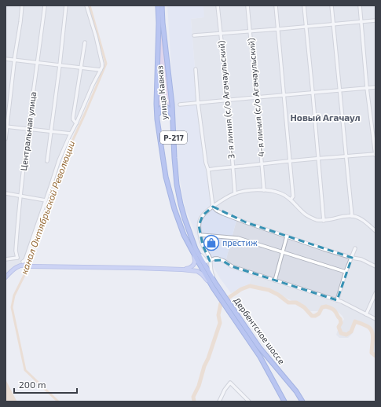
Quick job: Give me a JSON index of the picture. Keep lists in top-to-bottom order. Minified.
{"streets":{"highway":["улица Кавказ","Р-217","Дербентское шоссе"],"street":["4-я линия (с/о Агачаульский)","3-я линия (с/о Агачаульский)","Центральная улица"]},"crossings":[["улица Кавказ","Дербентское шоссе"]],"districts":["Новый Агачаул"],"water":["канал Октябрьской Революции"],"places":{"shop":["престиж"]},"scale_bar":"200 m"}
